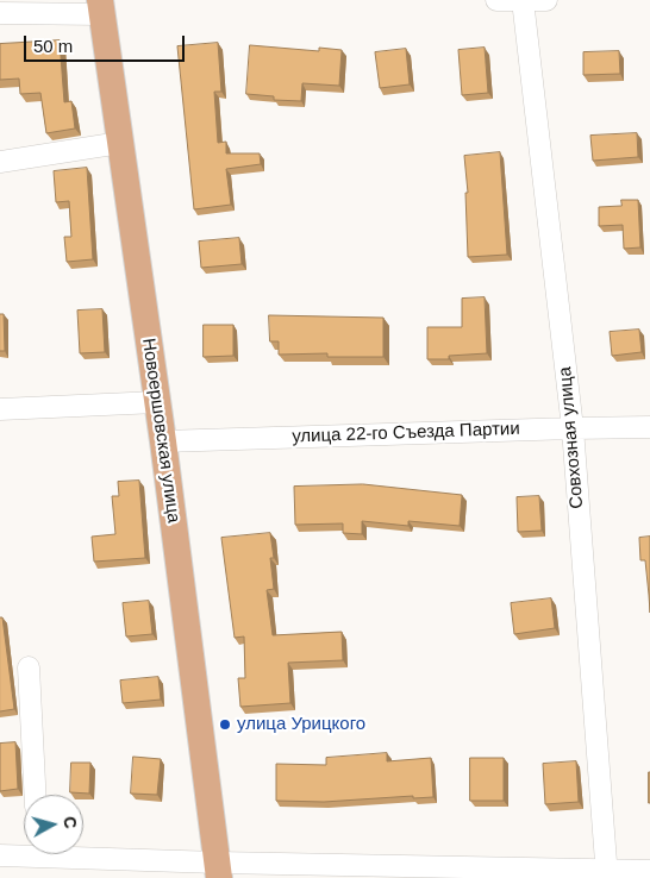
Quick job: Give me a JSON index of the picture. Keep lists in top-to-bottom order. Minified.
{"streets":{"main road":["Новоершовская улица"],"street":["улица 22-го Съезда Партии","Совхозная улица"]},"crossings":[["Новоершовская улица","улица 22-го Съезда Партии"],["улица 22-го Съезда Партии","Совхозная улица"]],"places":["улица Урицкого"],"scale_bar":"50 m","north":"right"}
